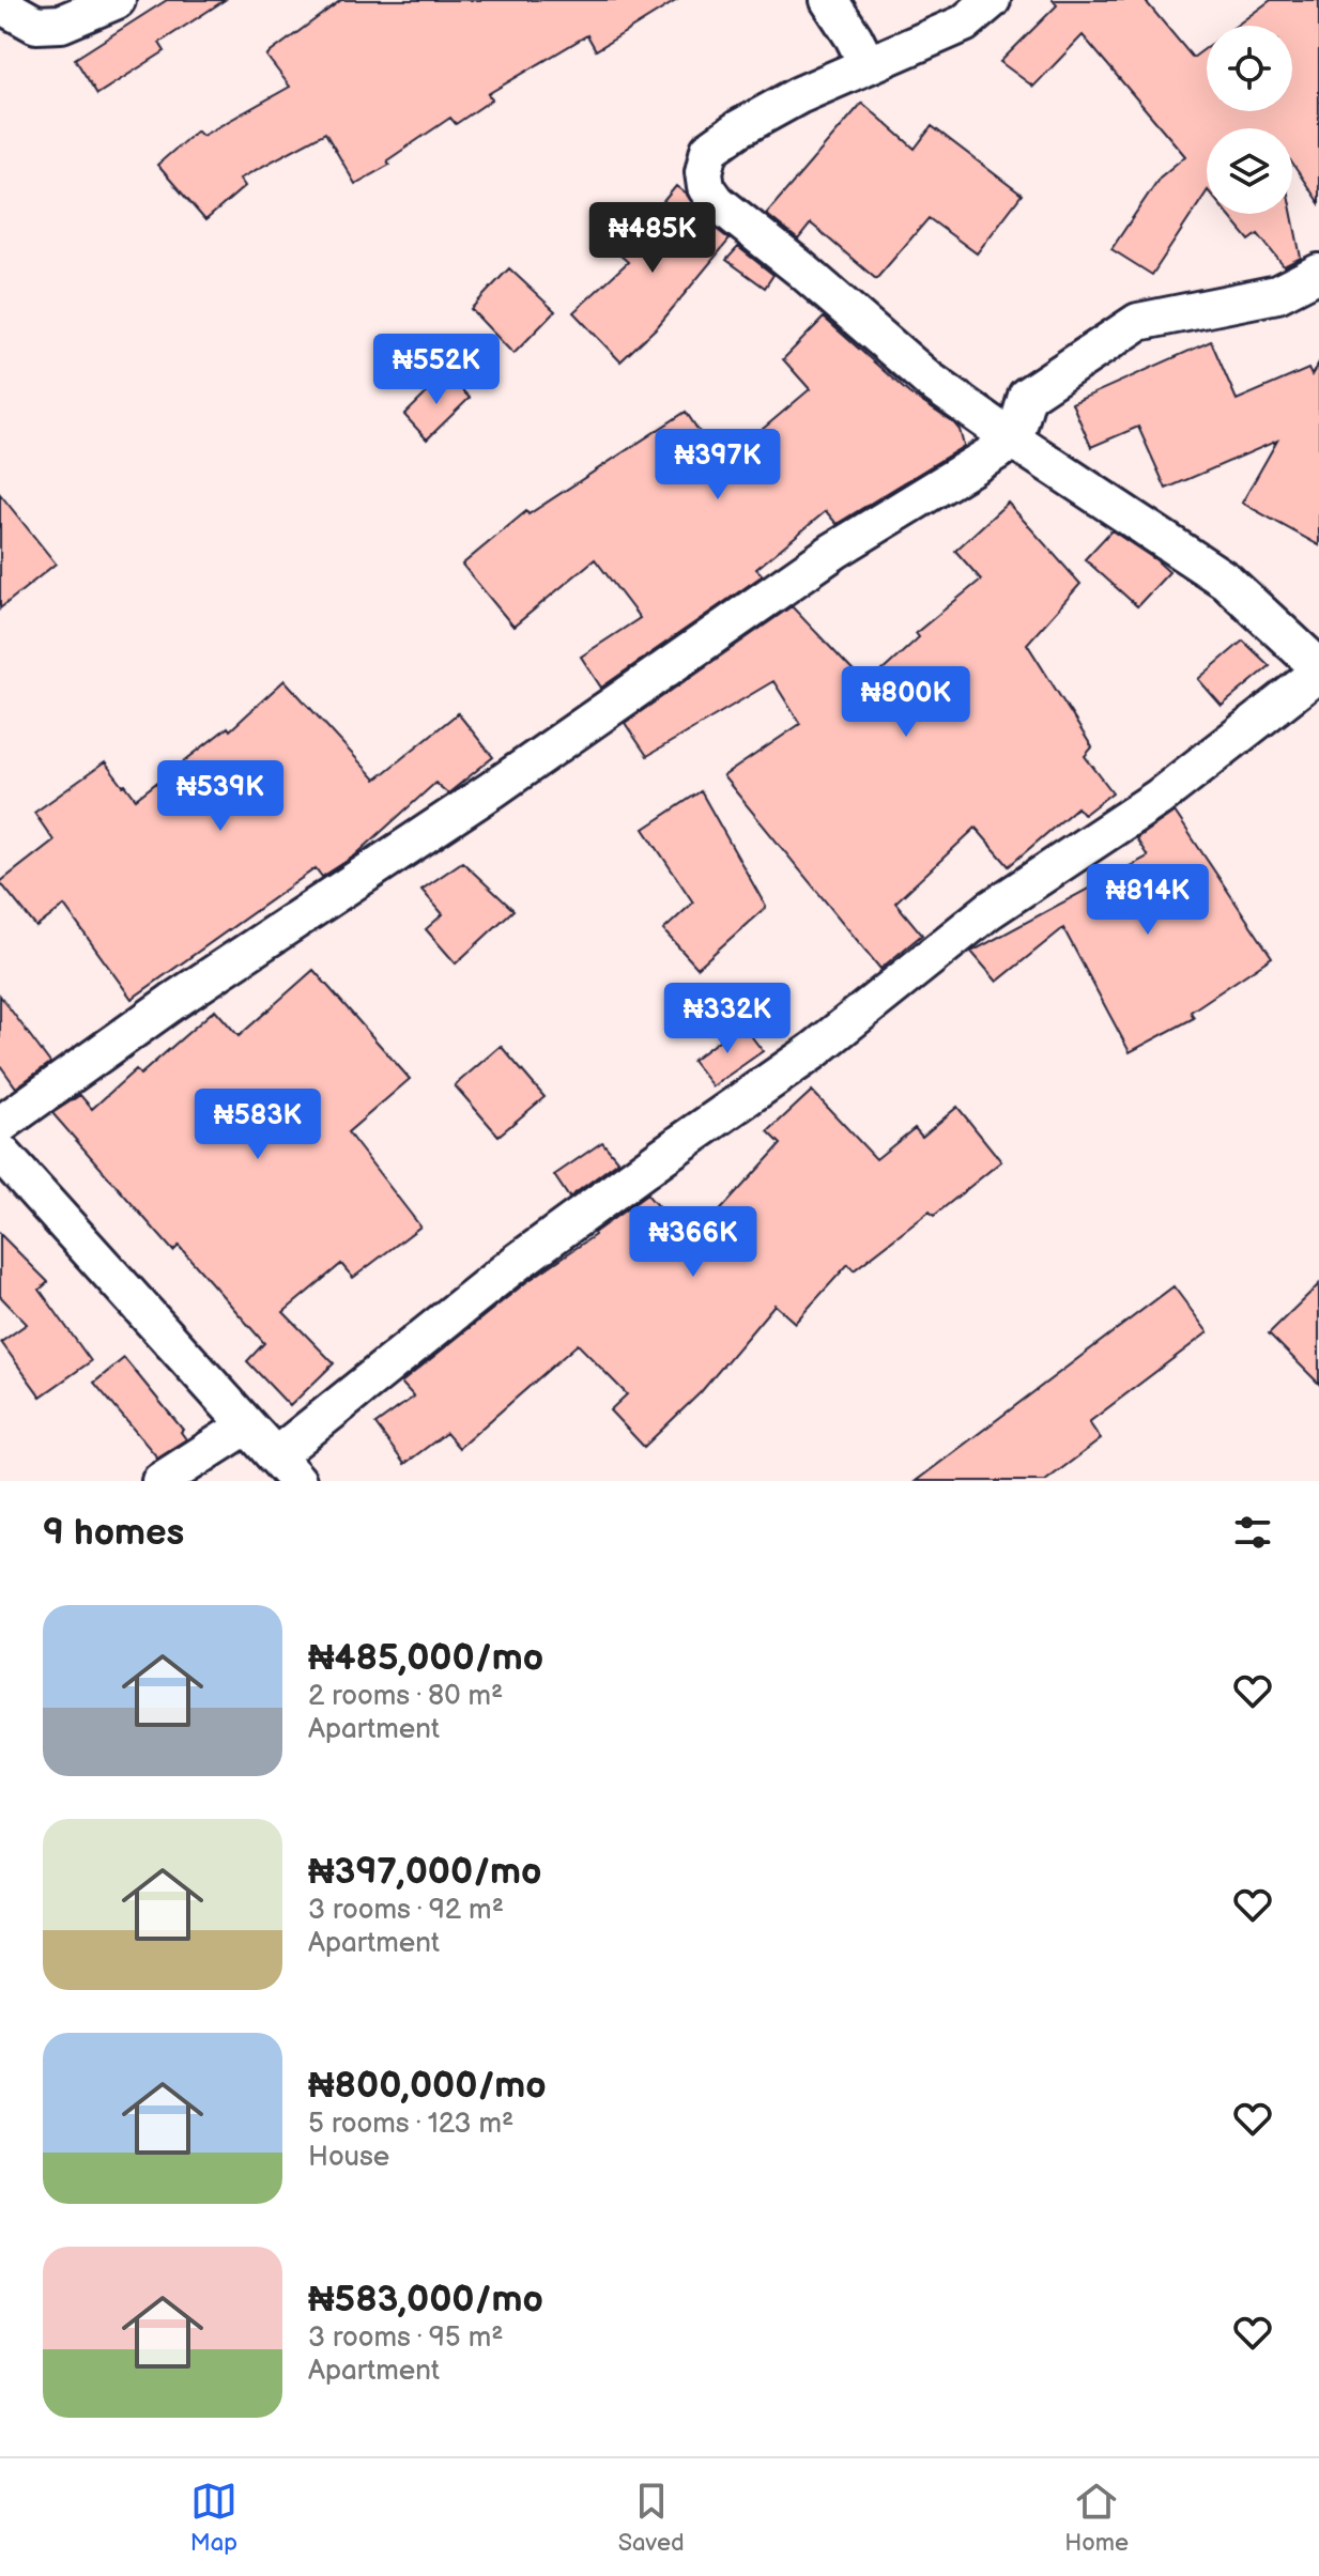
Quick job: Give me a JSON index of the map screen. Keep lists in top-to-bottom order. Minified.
{"page":{"price":["₦485K","₦552K","₦397K","₦800K","₦539K","₦814K","₦332K","₦583K","₦366K"],"heading":"9 homes","list":[{"name":"₦485,000/mo","note":"2 rooms · 80 m² · Apartment"},{"name":"₦397,000/mo","note":"3 rooms · 92 m² · Apartment"},{"name":"₦800,000/mo","note":"5 rooms · 123 m² · House"},{"name":"₦583,000/mo","note":"3 rooms · 95 m² · Apartment"}],"tabs":["Map","Saved","Home"]}}
